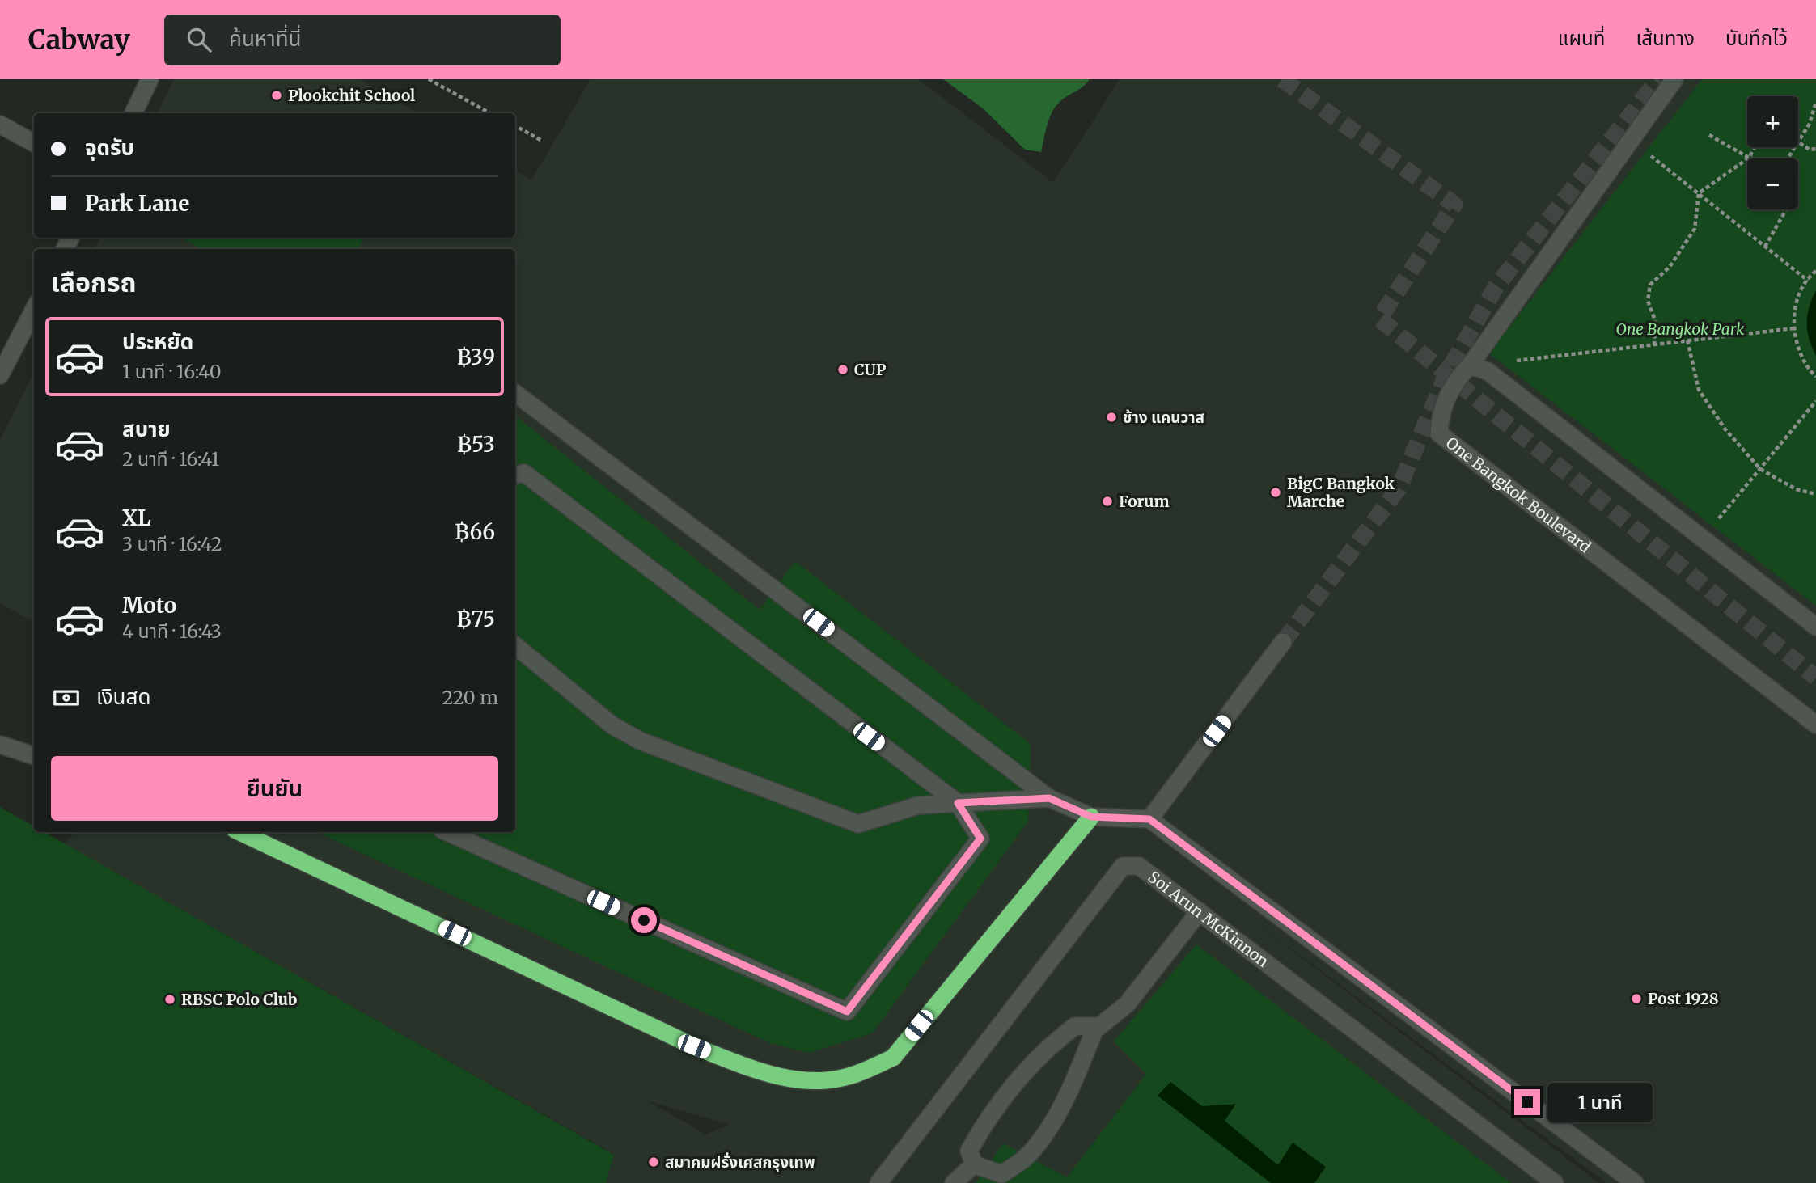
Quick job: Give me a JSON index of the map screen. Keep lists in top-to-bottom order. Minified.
{"streets":{"street":["One Bangkok Boulevard","Soi Arun McKinnon"]},"parks":["One Bangkok Park"],"places":["Plookchit School","CUP","ช้าง แคนวาส","BigC Bangkok Marche","Forum","Post 1928","RBSC Polo Club","สมาคมฝรั่งเศสกรุงเทพ"],"page":{"header":"Cabway","search":"ค้นหาที่นี่","nav":["แผนที่","เส้นทาง","บันทึกไว้"],"map_buttons":["+","−"],"banner":["จุดรับ","Park Lane"],"heading":"เลือกรถ","list":[{"name":"ประหยัด","note":"1 นาที · 16:40","value":"฿39"},{"name":"สบาย","note":"2 นาที · 16:41","value":"฿53"},{"name":"XL","note":"3 นาที · 16:42","value":"฿66"},{"name":"Moto","note":"4 นาที · 16:43","value":"฿75"}],"pay":["เงินสด","220 m"],"buttons":"ยืนยัน","bubble":"1 นาที"}}
